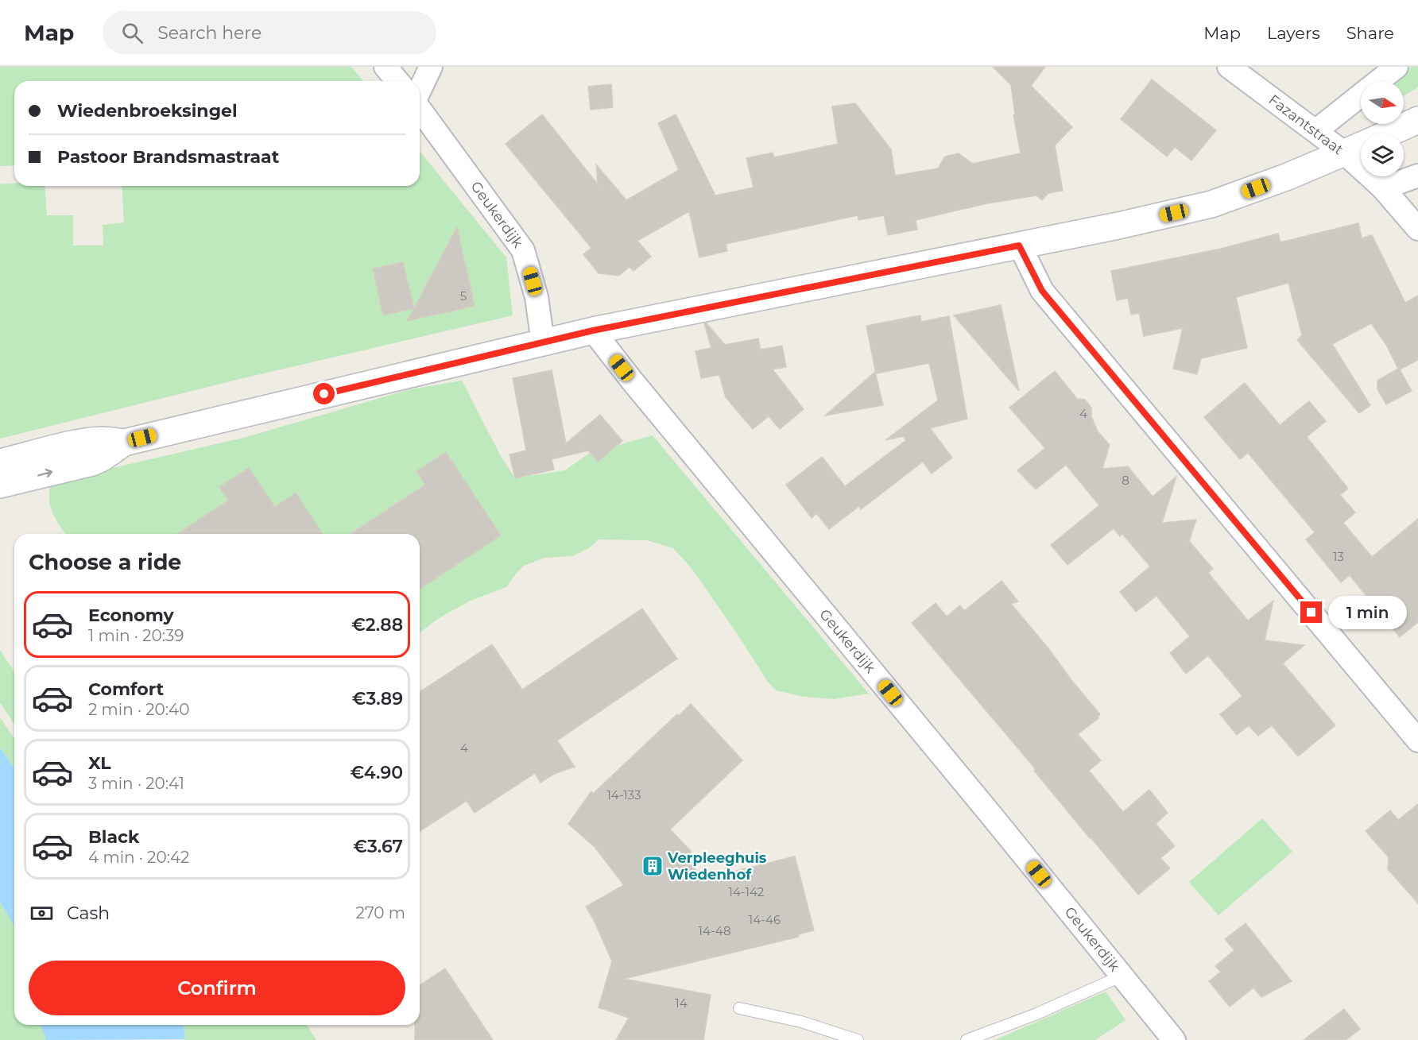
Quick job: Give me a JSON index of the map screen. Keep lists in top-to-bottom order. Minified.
{"streets":{"street":["Fazantstraat","Geukerdijk"]},"places":{"building":["Verpleeghuis Wiedenhof"]},"house_numbers":["5","4","8","13","4","14-133","14-142","14-46","14-48","14"],"north":"right","page":{"header":"Map","search":"Search here","nav":["Map","Layers","Share"],"banner":["Wiedenbroeksingel","Pastoor Brandsmastraat"],"heading":"Choose a ride","list":[{"name":"Economy","note":"1 min · 20:39","value":"€2.88"},{"name":"Comfort","note":"2 min · 20:40","value":"€3.89"},{"name":"XL","note":"3 min · 20:41","value":"€4.90"},{"name":"Black","note":"4 min · 20:42","value":"€3.67"}],"bubble":"1 min","pay":["Cash","270 m"],"buttons":"Confirm"}}
